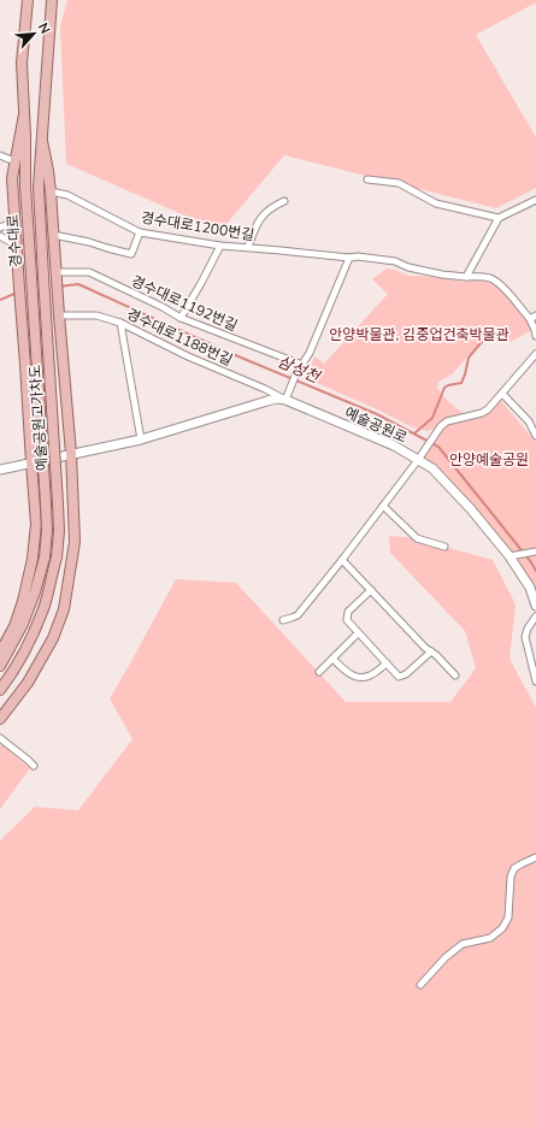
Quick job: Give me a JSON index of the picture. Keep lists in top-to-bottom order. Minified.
{"streets":{"main road":["경수대로","예술공원고가차도"],"street":["경수대로1200번길","경수대로1192번길","경수대로1188번길","예술공원로"]},"crossings":[["경수대로","예술공원고가차도"],["경수대로1188번길","예술공원로"]],"water":["삼성천"],"parks":["안양박물관, 김중업건축박물관","안양예술공원"],"north":"top right"}
